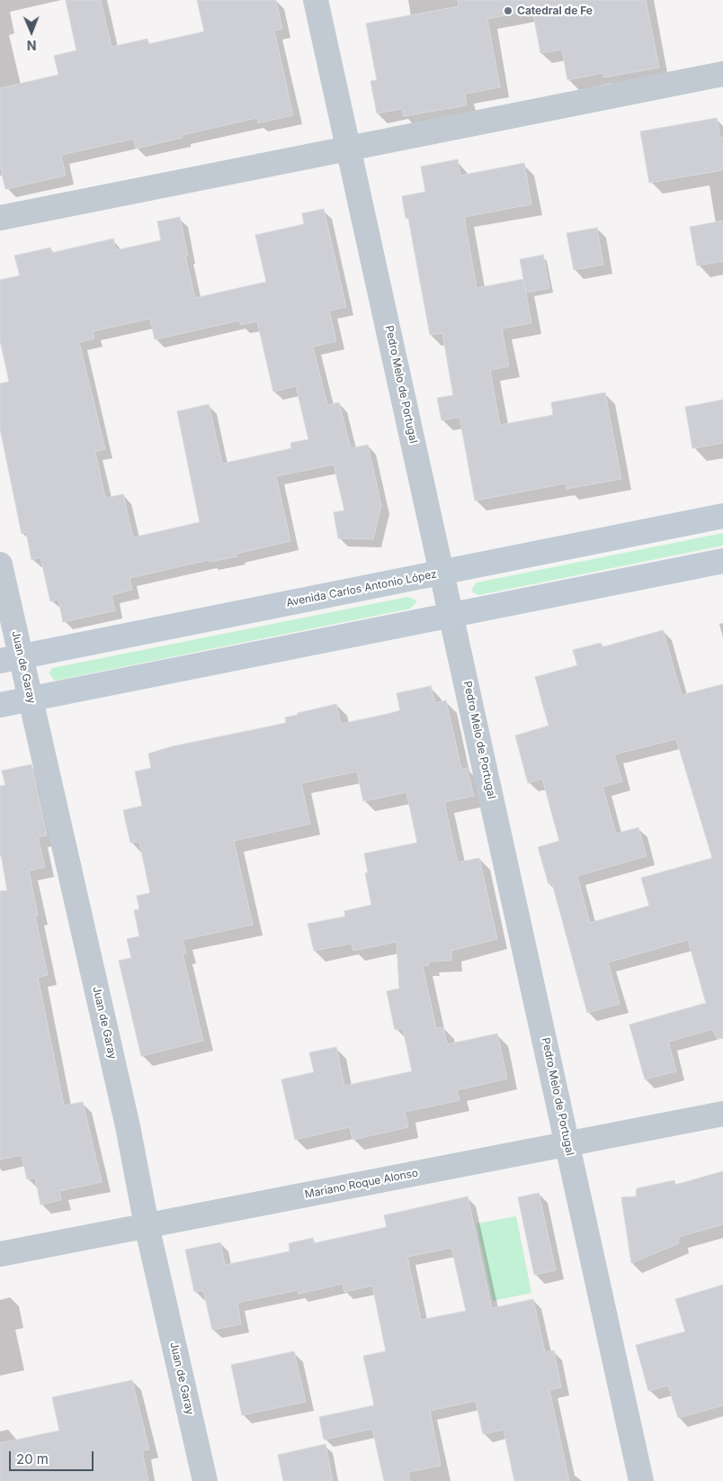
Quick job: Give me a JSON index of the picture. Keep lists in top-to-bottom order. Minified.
{"streets":{"main road":["Avenida Carlos Antonio López"],"street":["Pedro Melo de Portugal","Juan de Garay","Mariano Roque Alonso"]},"crossings":[["Pedro Melo de Portugal","Avenida Carlos Antonio López"],["Pedro Melo de Portugal","Mariano Roque Alonso"],["Avenida Carlos Antonio López","Juan de Garay"],["Juan de Garay","Mariano Roque Alonso"]],"places":["Catedral de Fe"],"scale_bar":"20 m","north":"bottom"}
